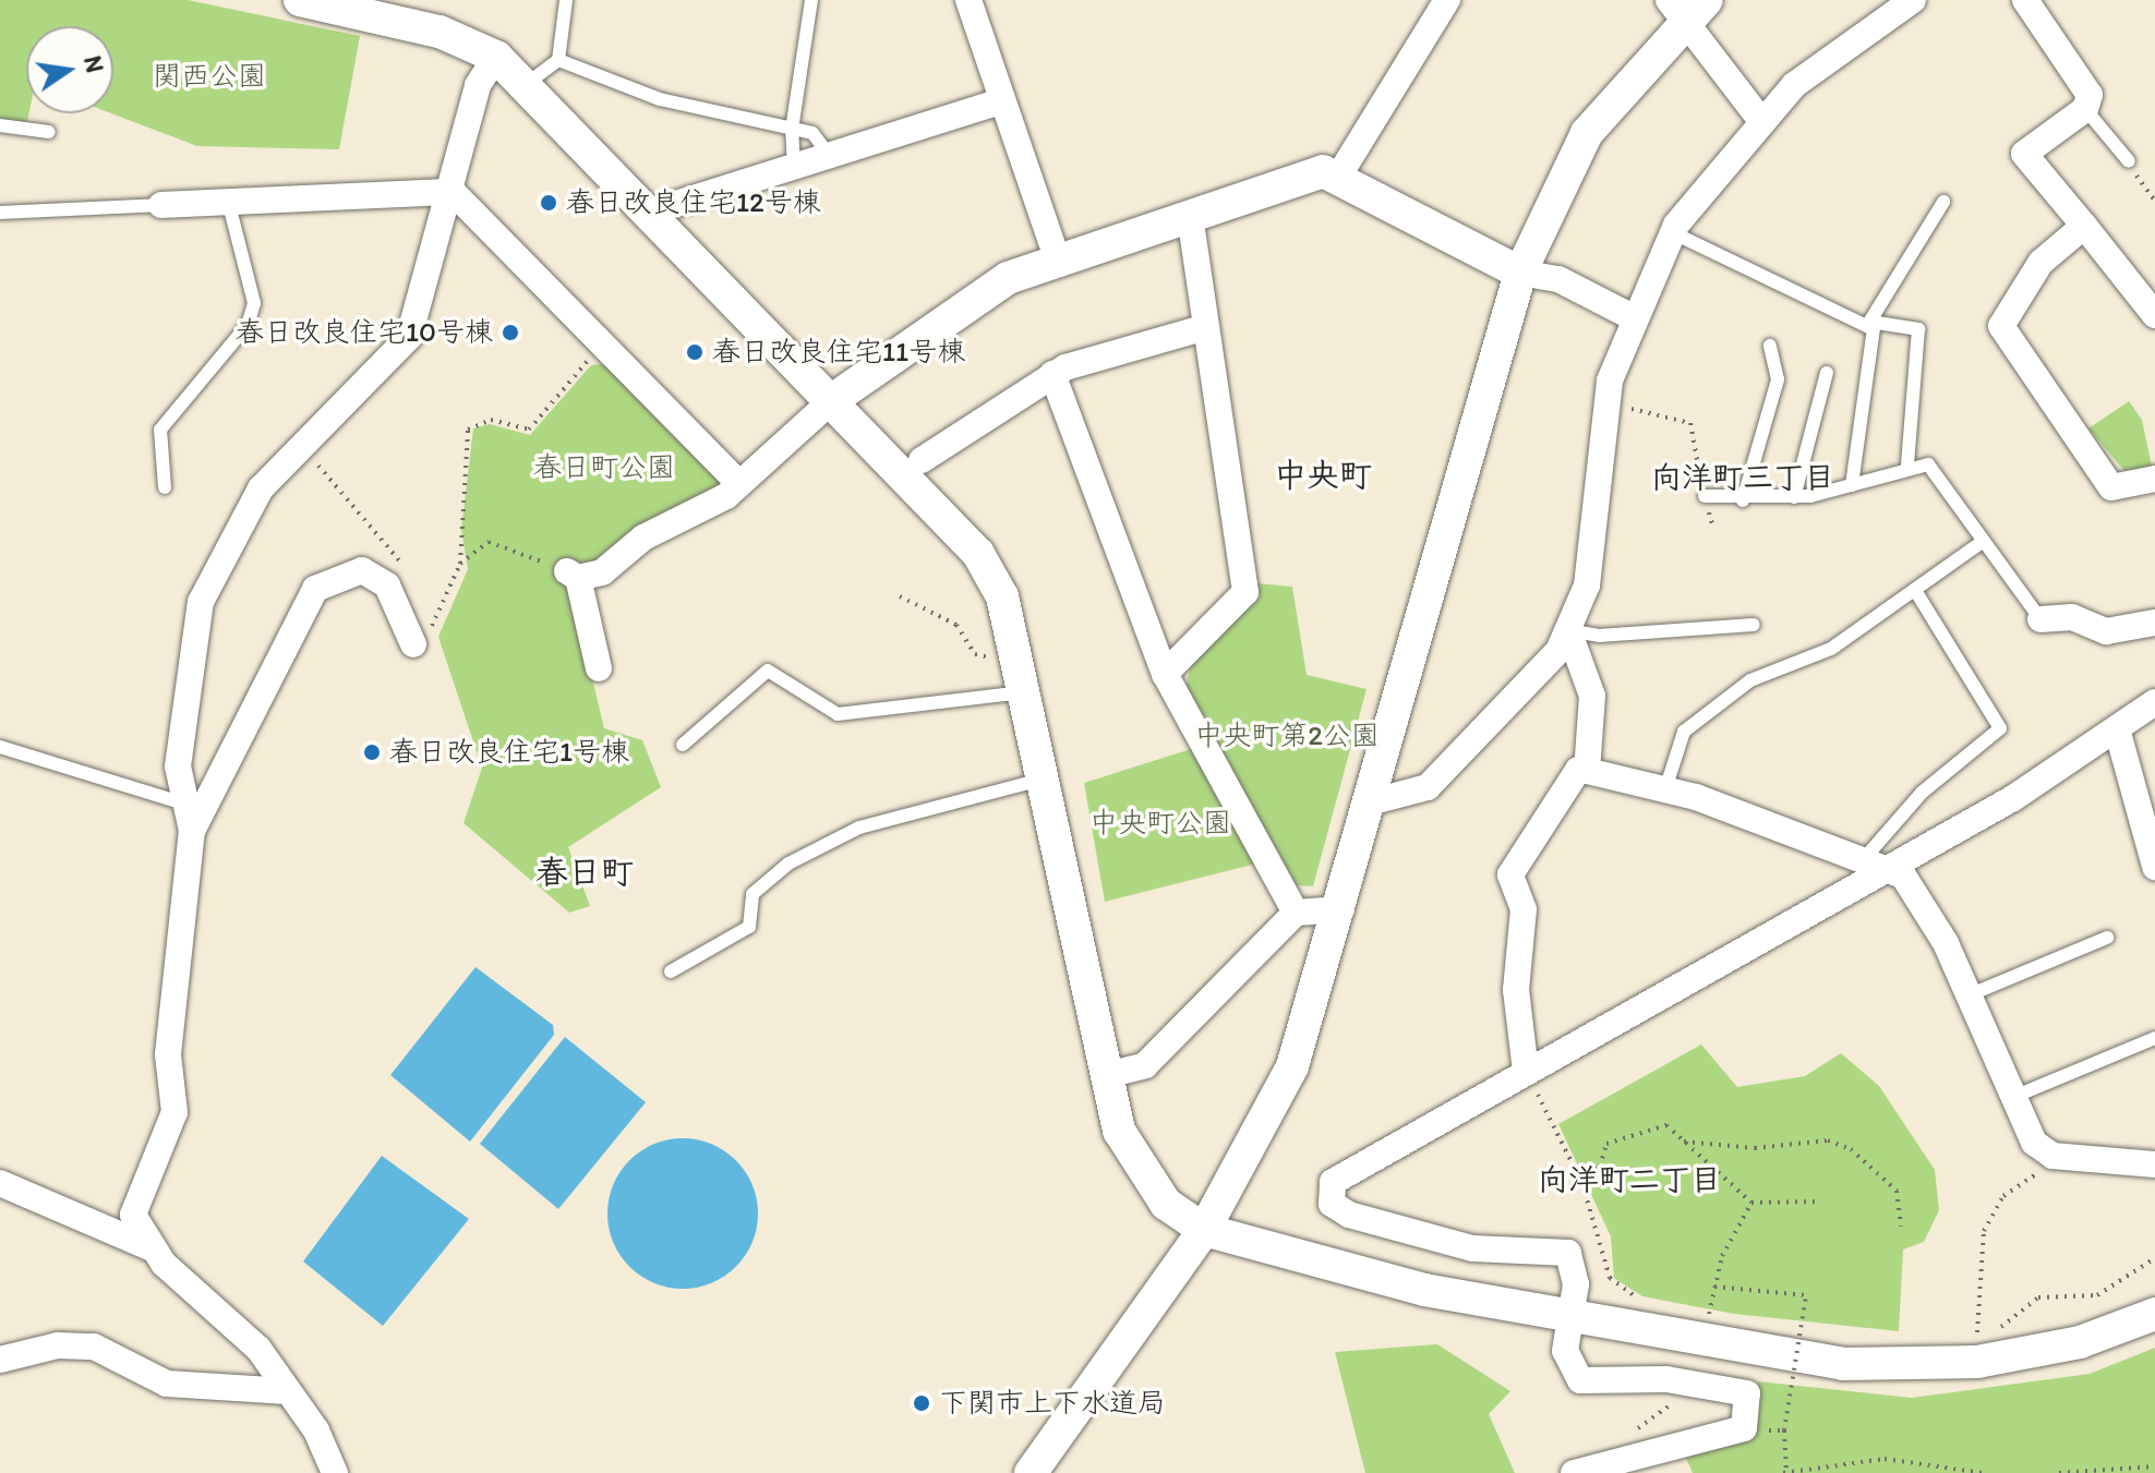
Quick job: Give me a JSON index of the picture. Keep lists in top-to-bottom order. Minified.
{"districts":["中央町","向洋町三丁目","春日町","向洋町二丁目"],"parks":["関西公園","春日町公園","中央町第2公園","中央町公園"],"places":["春日改良住宅12号棟","春日改良住宅10号棟","春日改良住宅11号棟","春日改良住宅1号棟","下関市上下水道局"],"north":"right"}
